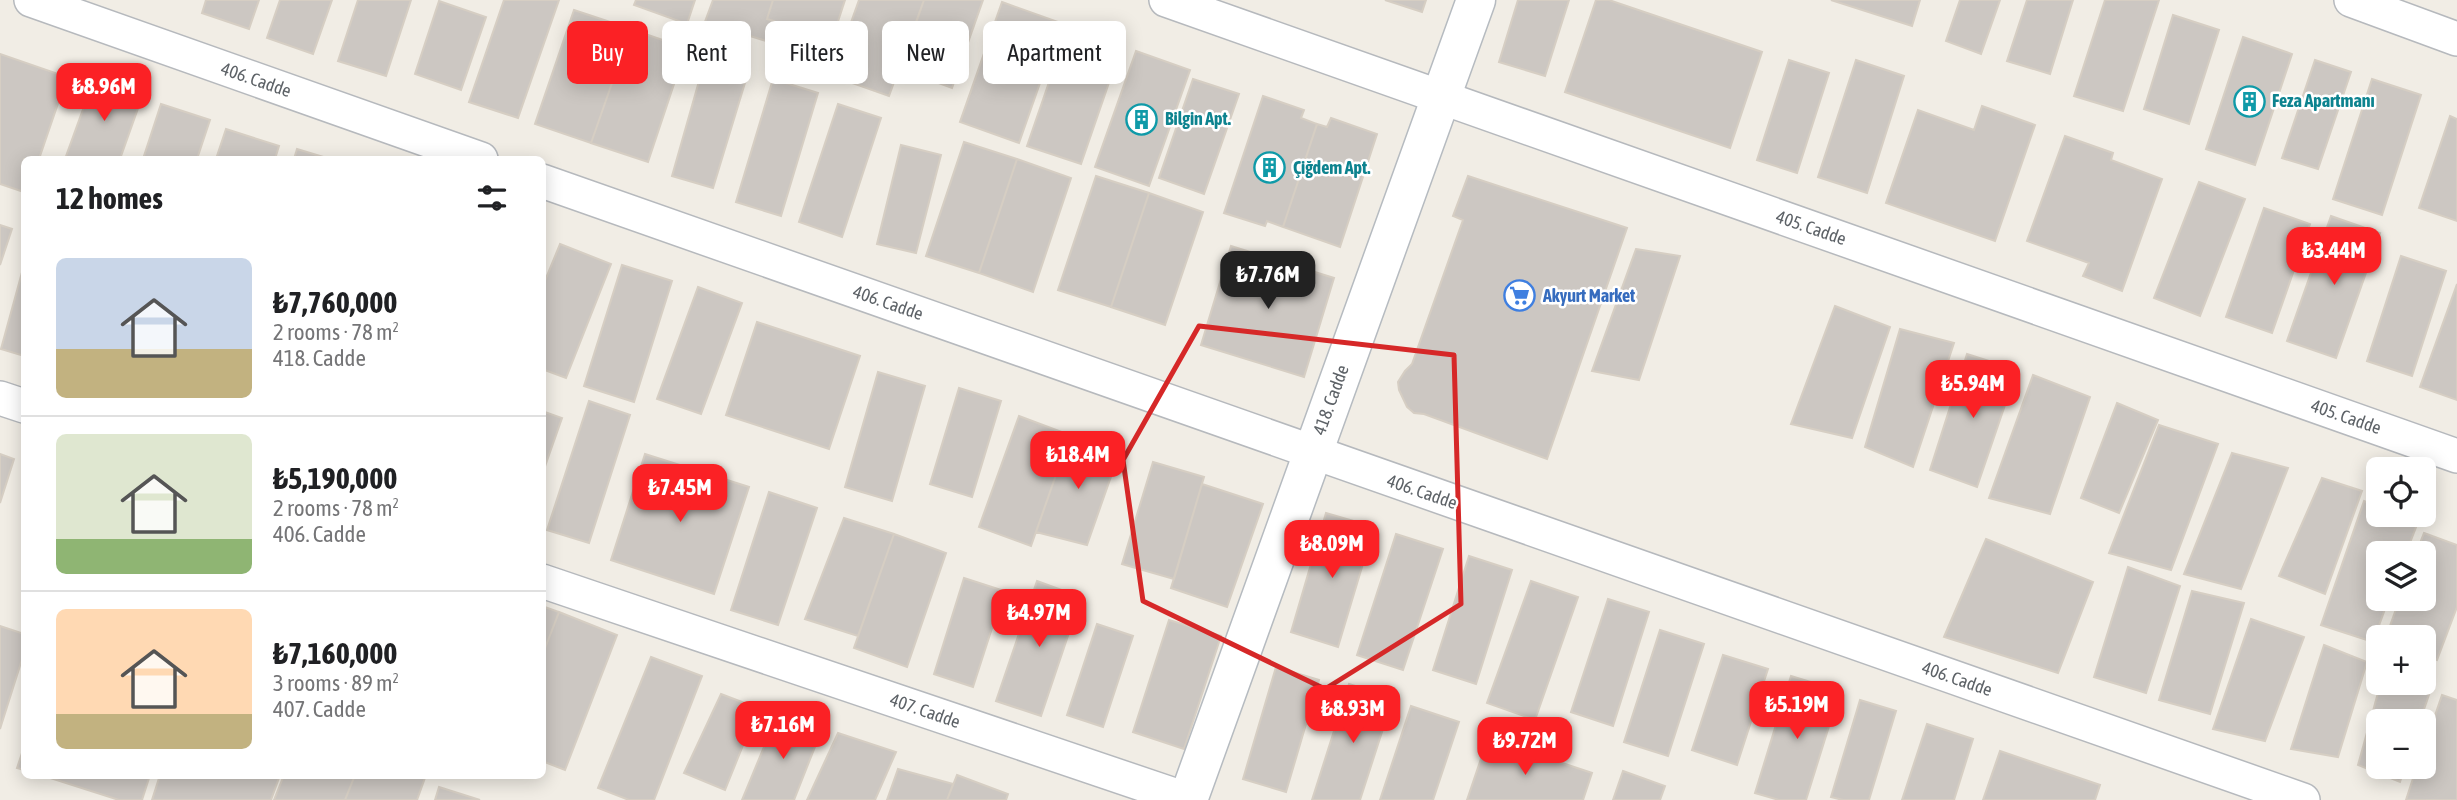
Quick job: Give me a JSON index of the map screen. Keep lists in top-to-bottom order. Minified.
{"streets":{"street":["406. Cadde","405. Cadde","418. Cadde","407. Cadde"]},"crossings":[["406. Cadde","418. Cadde"],["405. Cadde","418. Cadde"],["418. Cadde","407. Cadde"]],"places":{"building":["Feza Apartmanı","Bilgin Apt.","Çiğdem Apt."],"supermarket":["Akyurt Market"]},"page":{"chip":["Buy","Rent","Filters","New","Apartment"],"price":["₺8.96M","₺3.44M","₺7.76M","₺5.94M","₺18.4M","₺7.45M","₺8.09M","₺4.97M","₺5.19M","₺8.93M","₺7.16M","₺9.72M"],"heading":"12 homes","list":[{"name":"₺7,760,000","note":"2 rooms · 78 m² · 418. Cadde"},{"name":"₺5,190,000","note":"2 rooms · 78 m² · 406. Cadde"},{"name":"₺7,160,000","note":"3 rooms · 89 m² · 407. Cadde"}],"map_buttons":["+","−"]}}
